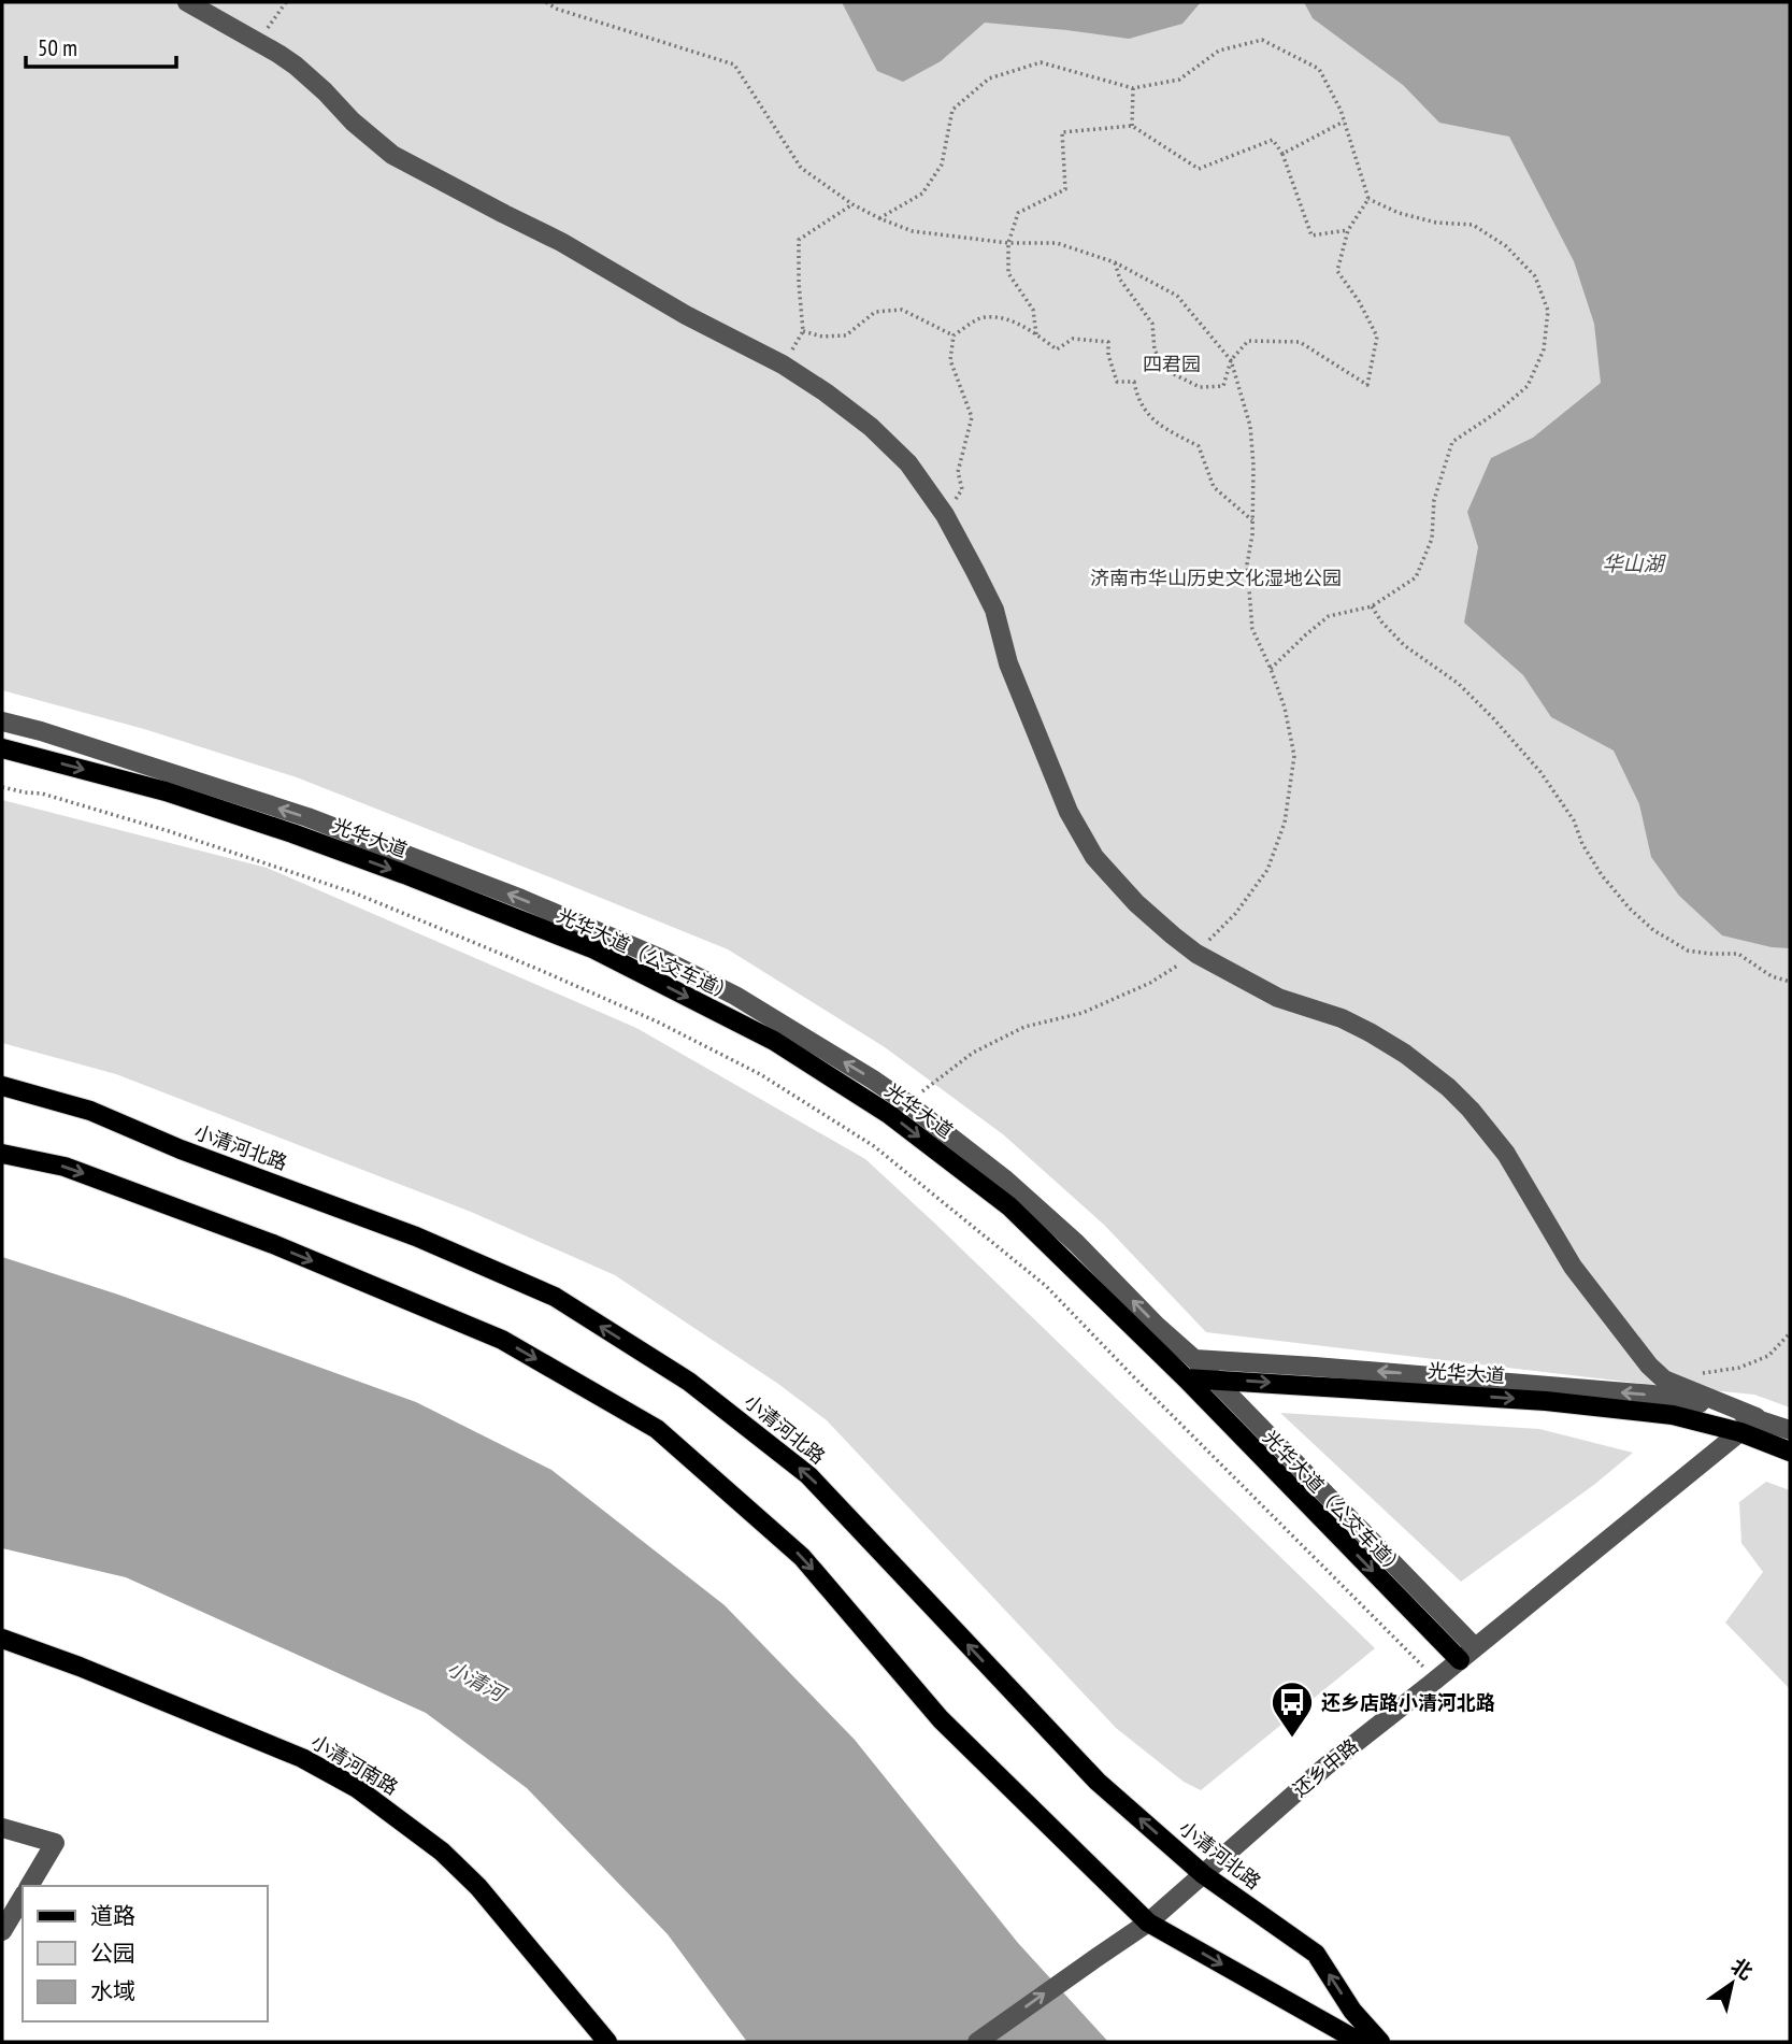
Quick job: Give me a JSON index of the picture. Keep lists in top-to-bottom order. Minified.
{"streets":{"main road":["光华大道","小清河北路","小清河南路"],"street":["光华大道（公交车道）","还乡中路"]},"crossings":[["光华大道","光华大道（公交车道）"],["光华大道","还乡中路"],["光华大道（公交车道）","还乡中路"],["小清河北路","还乡中路"]],"one_way":["光华大道","光华大道（公交车道）"],"water":["华山湖","小清河"],"parks":["四君园","济南市华山历史文化湿地公园"],"places":{"bus stop":["还乡店路小清河北路"]},"legend":["道路","公园","水域"],"scale_bar":"50 m","north":"top right"}
